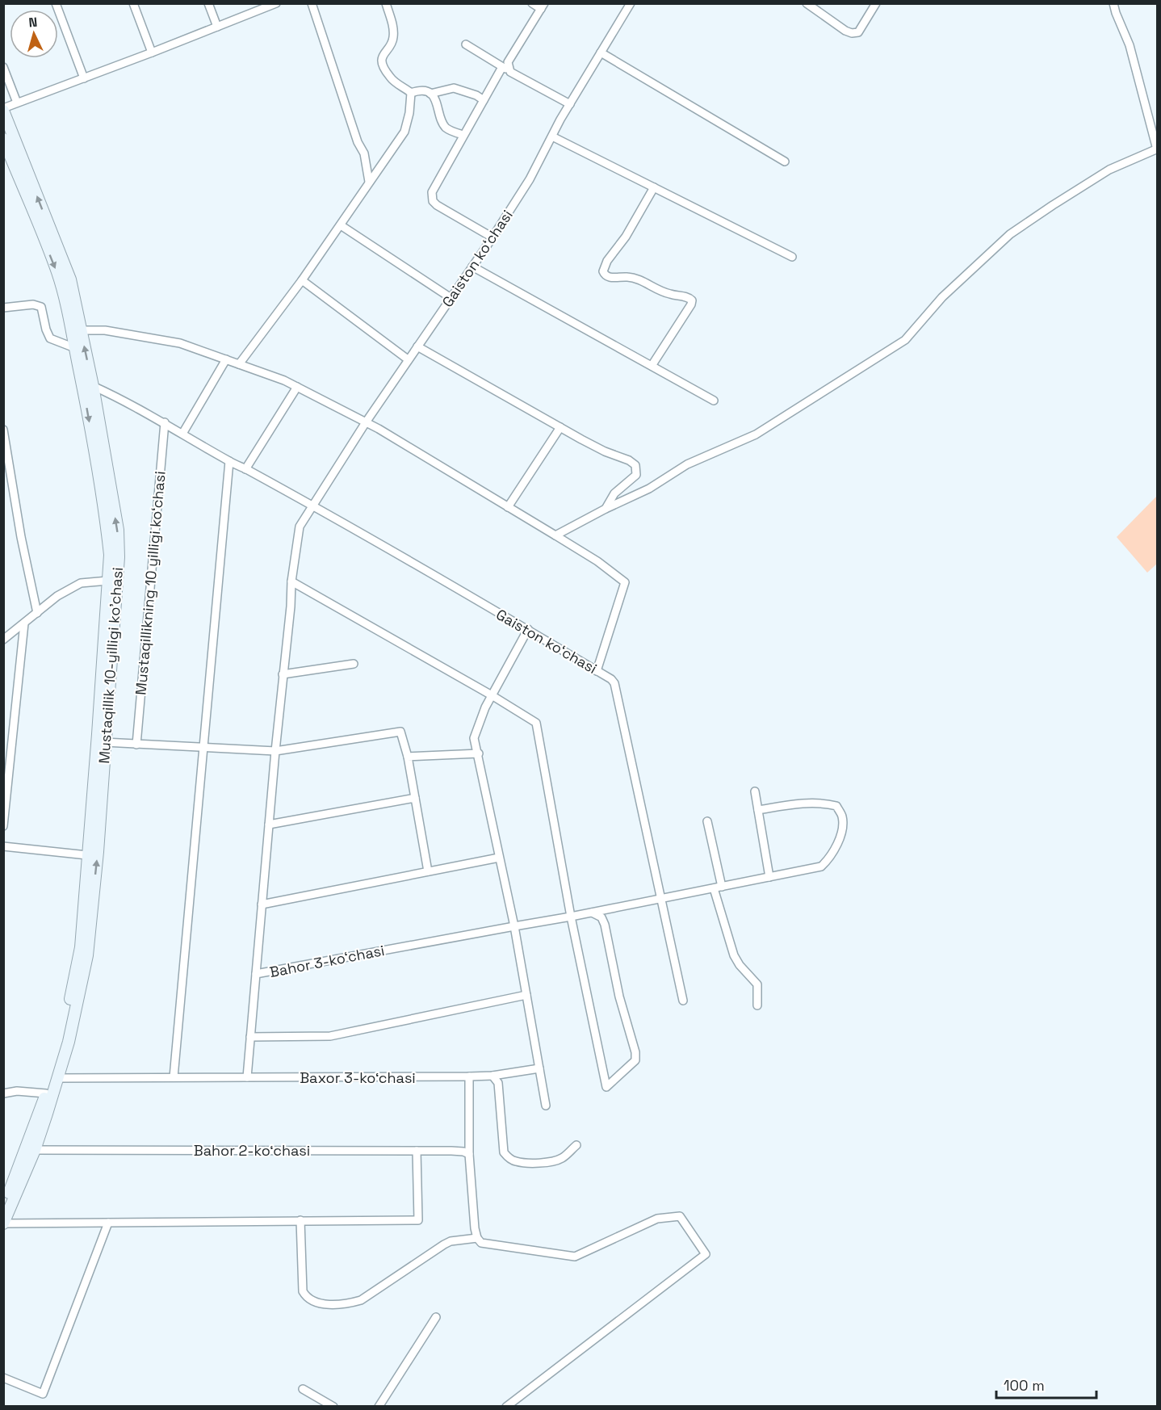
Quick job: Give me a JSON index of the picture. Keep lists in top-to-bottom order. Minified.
{"streets":{"main road":["Mustaqillik 10-yilligi ko'chasi"],"street":["Gaiston koʻchasi","Mustaqillikning 10 yilligi koʻchasi","Bahor 3-koʻchasi","Baxor 3-koʻchasi","Bahor 2-koʻchasi"]},"crossings":[["Gaiston koʻchasi","Mustaqillikning 10 yilligi koʻchasi"],["Gaiston koʻchasi","Mustaqillik 10-yilligi ko'chasi"],["Gaiston koʻchasi","Bahor 3-koʻchasi"],["Mustaqillik 10-yilligi ko'chasi","Bahor 2-koʻchasi"],["Bahor 3-koʻchasi","Baxor 3-koʻchasi"]],"scale_bar":"100 m","north":"top"}
